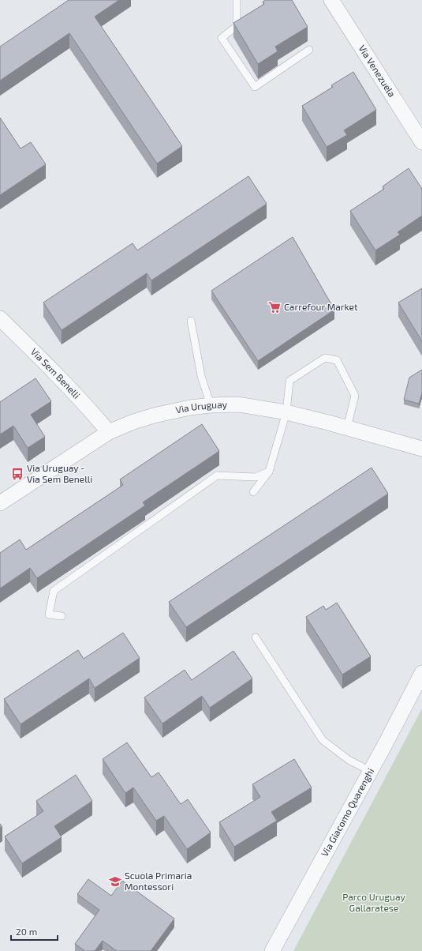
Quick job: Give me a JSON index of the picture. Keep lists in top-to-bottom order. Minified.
{"streets":{"street":["Via Venezuela","Via Sem Benelli","Via Uruguay","Via Giacomo Quarenghi"]},"crossings":[["Via Sem Benelli","Via Uruguay"]],"parks":["Parco Uruguay Gallaratese"],"places":{"supermarket":["Carrefour Market"],"bus stop":["Via Uruguay - Via Sem Benelli"],"school or university":["Scuola Primaria Montessori"]},"scale_bar":"20 m"}
